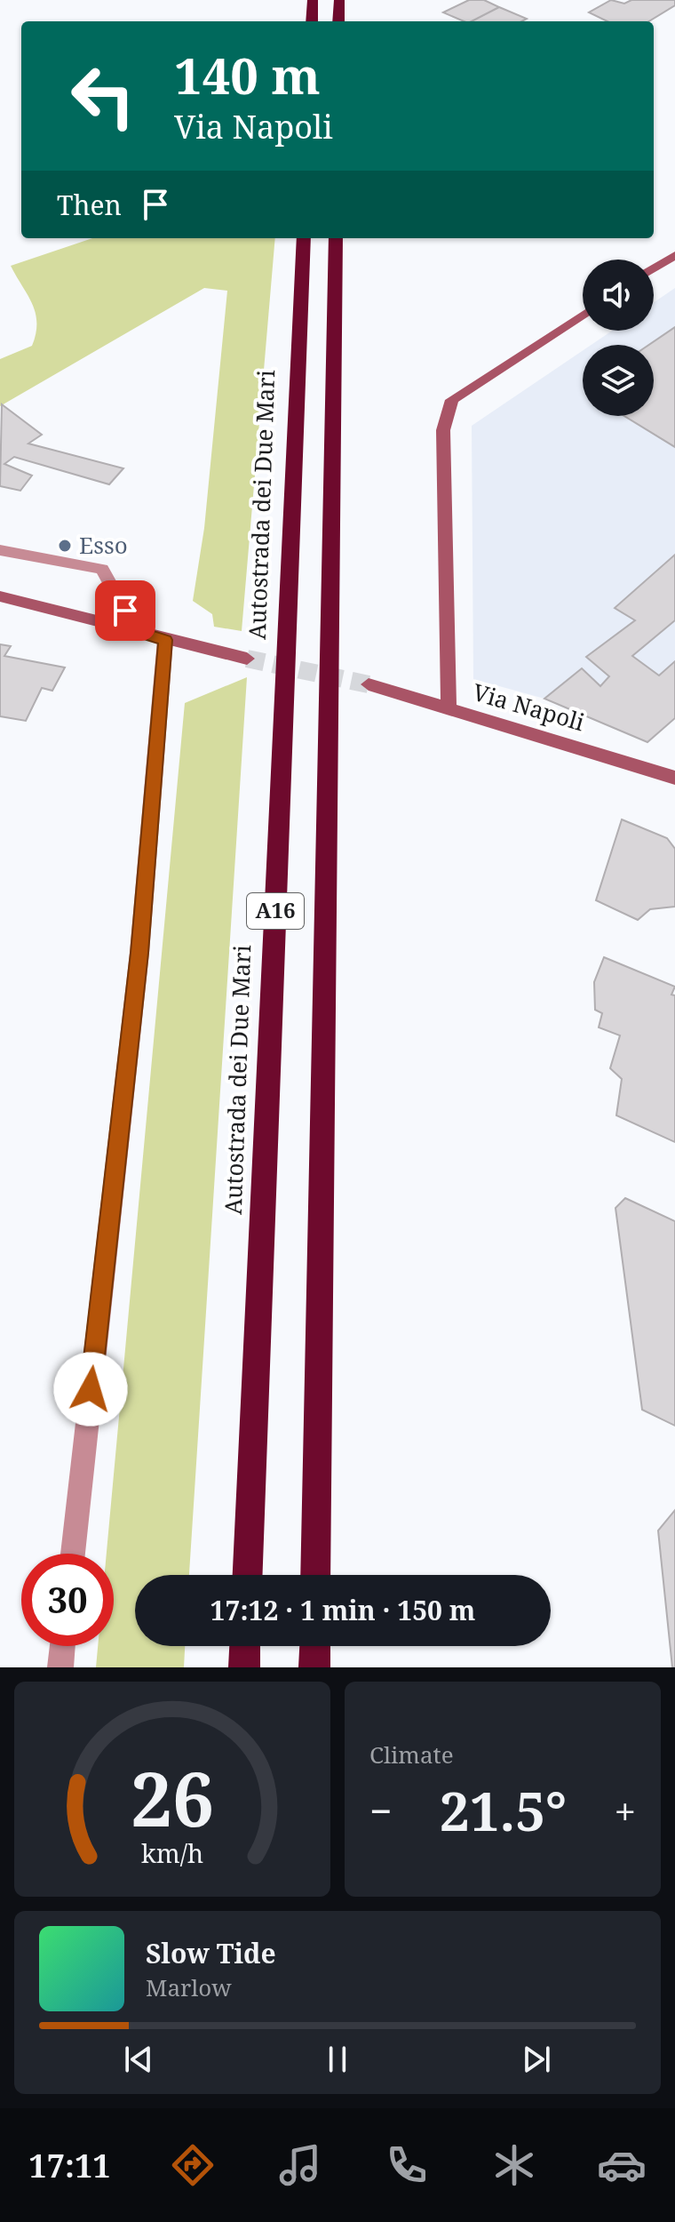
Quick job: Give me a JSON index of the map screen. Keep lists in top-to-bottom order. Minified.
{"streets":{"highway":["Autostrada dei Due Mari","A16"],"main road":["Via Napoli"]},"places":["Esso"],"page":{"turn":["140 m","Via Napoli"],"then":"Then","limit":"30","trip":"17:12 · 1 min · 150 m","tile":"Climate","heat":["−","21.5°","+"],"song":["Slow Tide","Marlow"],"tabs":"17:11","gauge":["26","km/h"]}}
